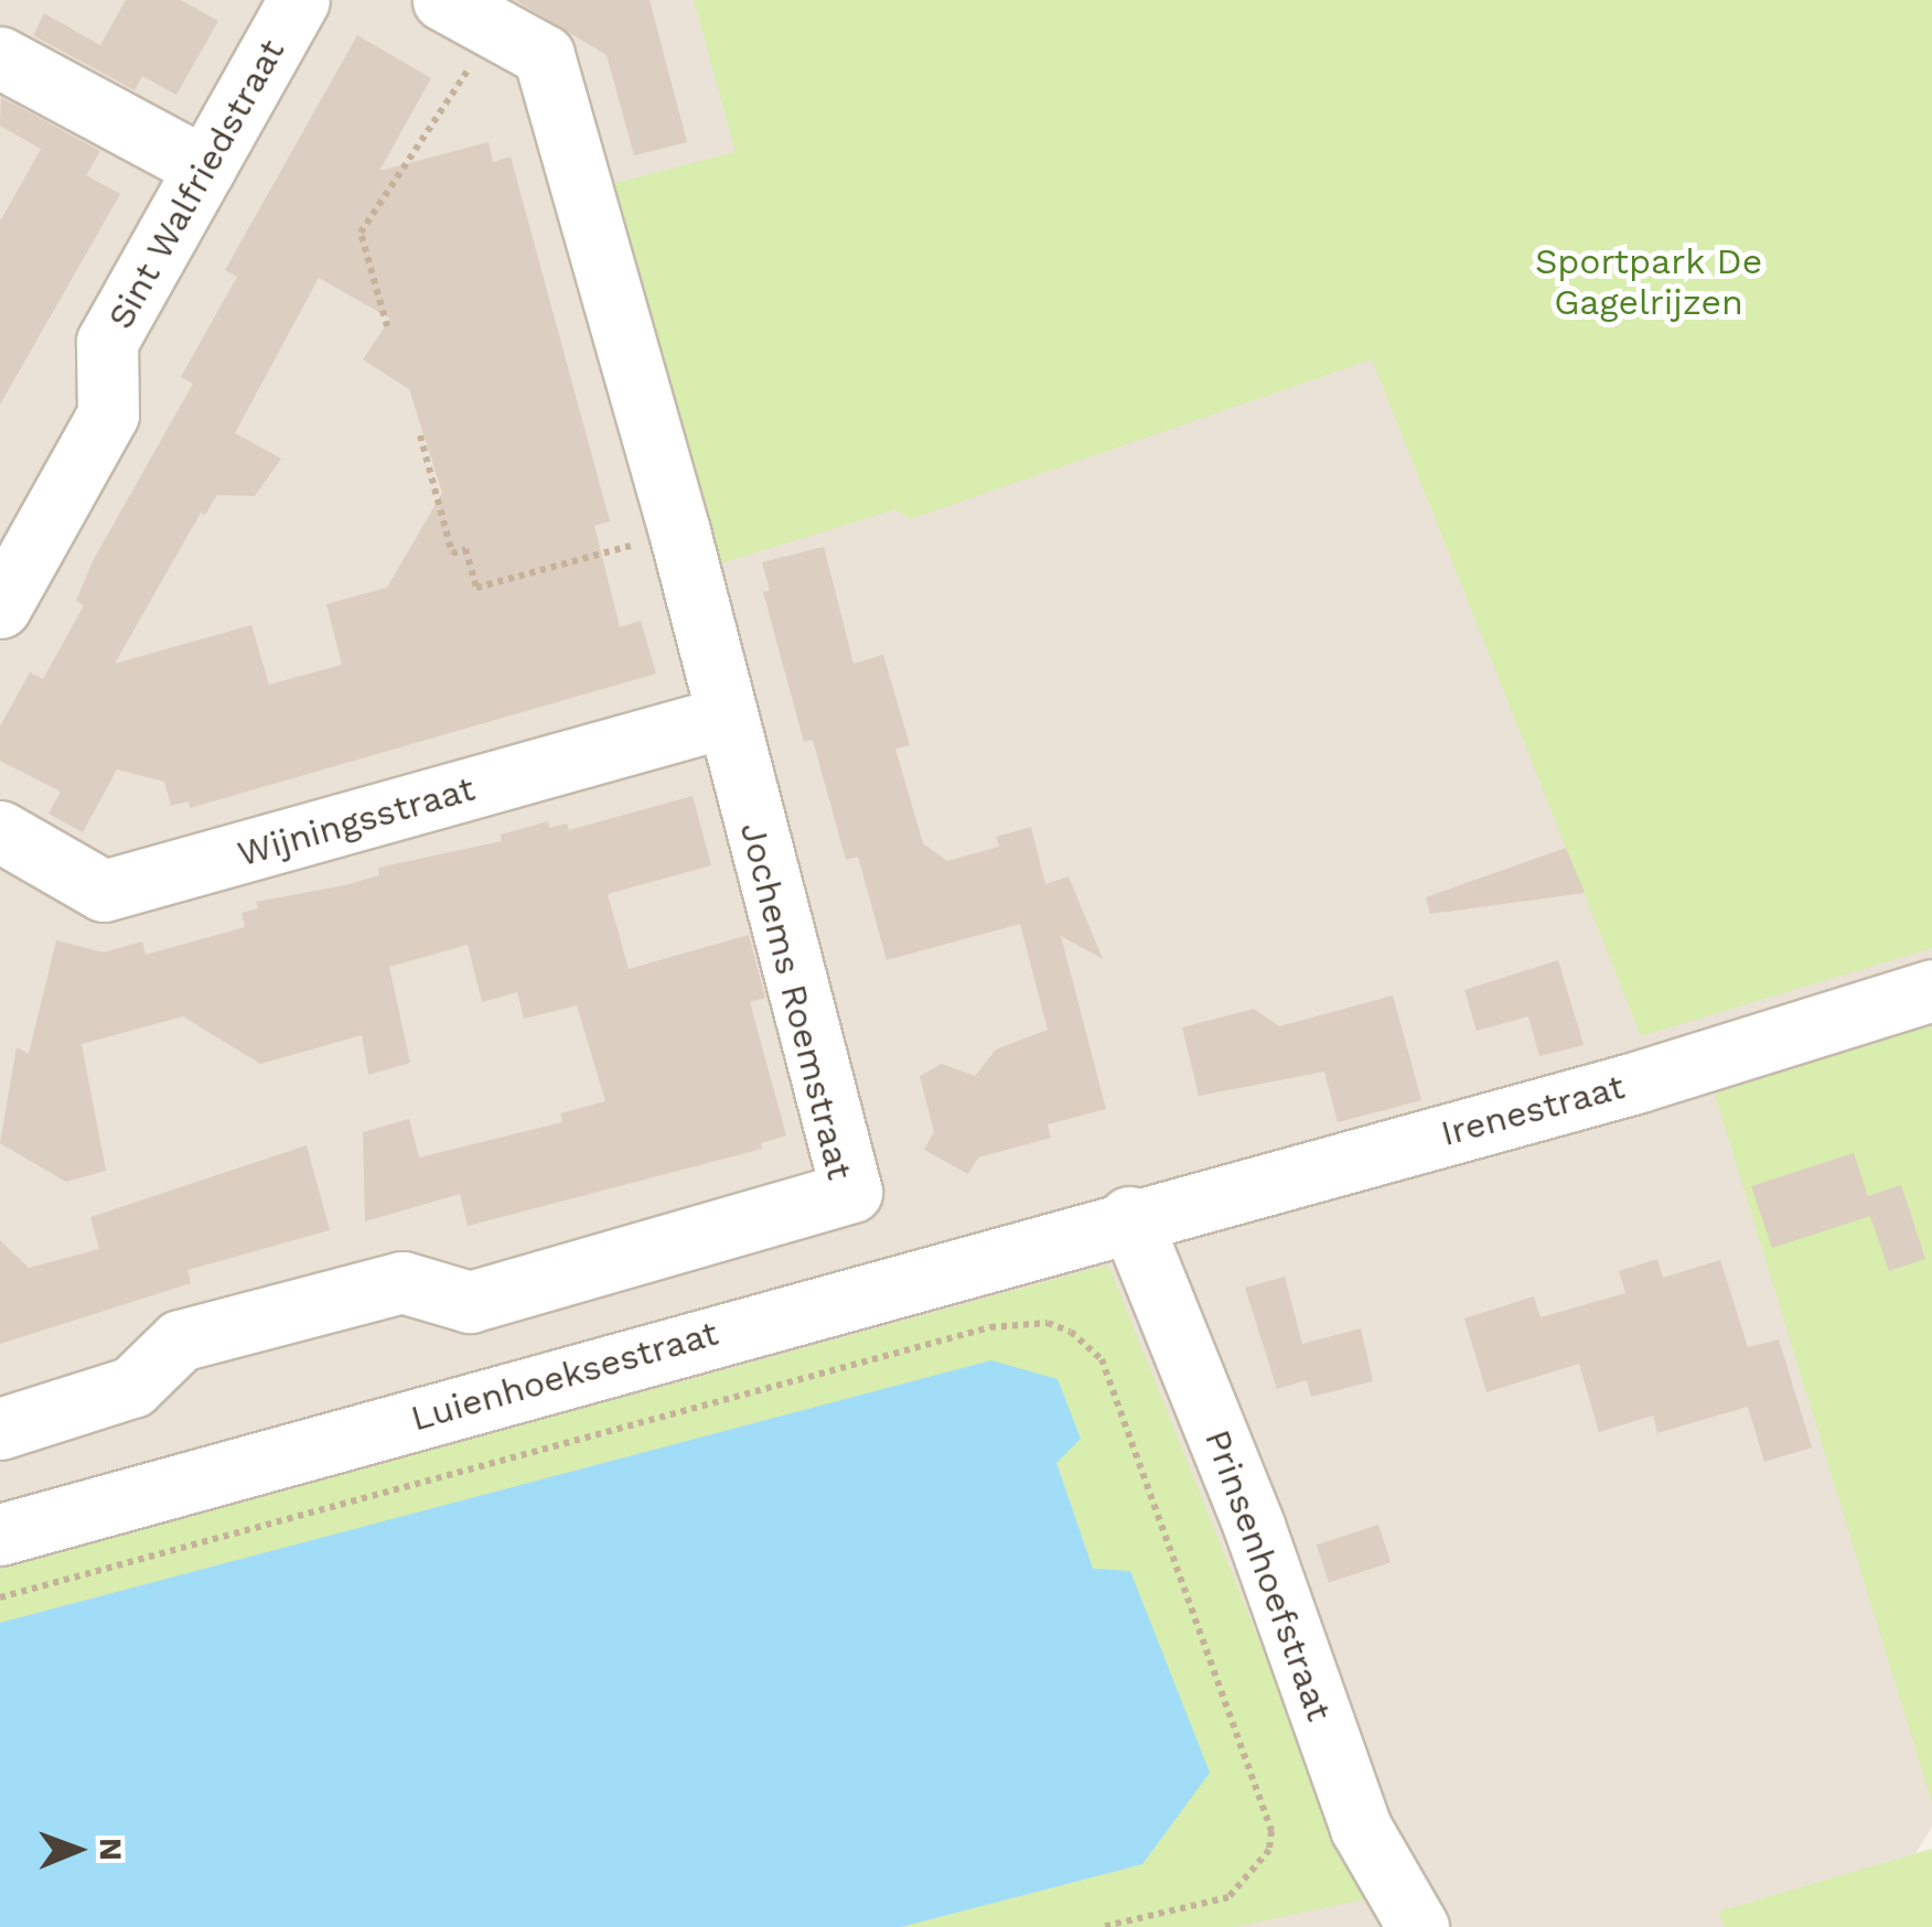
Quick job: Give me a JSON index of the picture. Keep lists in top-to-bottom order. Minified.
{"streets":{"street":["Sint Walfriedstraat","Wijningsstraat","Jochems Roemstraat","Irenestraat","Luienhoeksestraat","Prinsenhoefstraat"]},"crossings":[["Wijningsstraat","Jochems Roemstraat"],["Irenestraat","Luienhoeksestraat"],["Irenestraat","Prinsenhoefstraat"],["Luienhoeksestraat","Prinsenhoefstraat"]],"parks":["Sportpark De Gagelrijzen"],"north":"right"}
